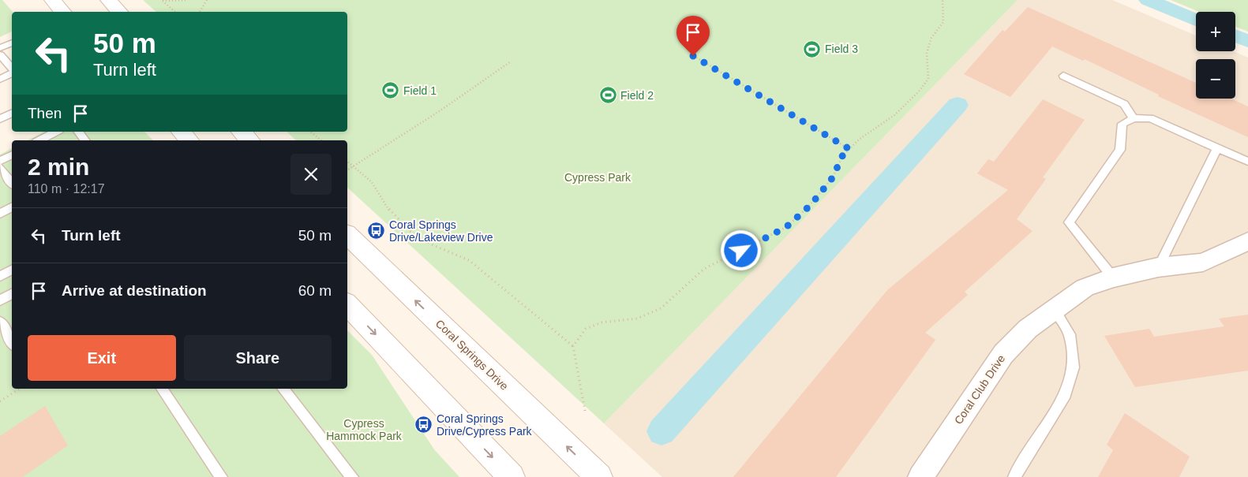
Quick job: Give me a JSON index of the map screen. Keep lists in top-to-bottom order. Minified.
{"streets":{"main road":["Coral Springs Drive"],"street":["Coral Club Drive"]},"parks":["Cypress Park","Cypress Hammock Park"],"places":{"sports":["Field 3","Field 1","Field 2"],"bus stop":["Coral Springs Drive/Lakeview Drive","Coral Springs Drive/Cypress Park"]},"page":{"map_buttons":["+","−"],"turn":["50 m","Turn left"],"then":"Then","heading":["2 min","110 m · 12:17"],"list":[{"name":"Turn left","value":"50 m"},{"name":"Arrive at destination","value":"60 m"}],"buttons":["Exit","Share"]}}
